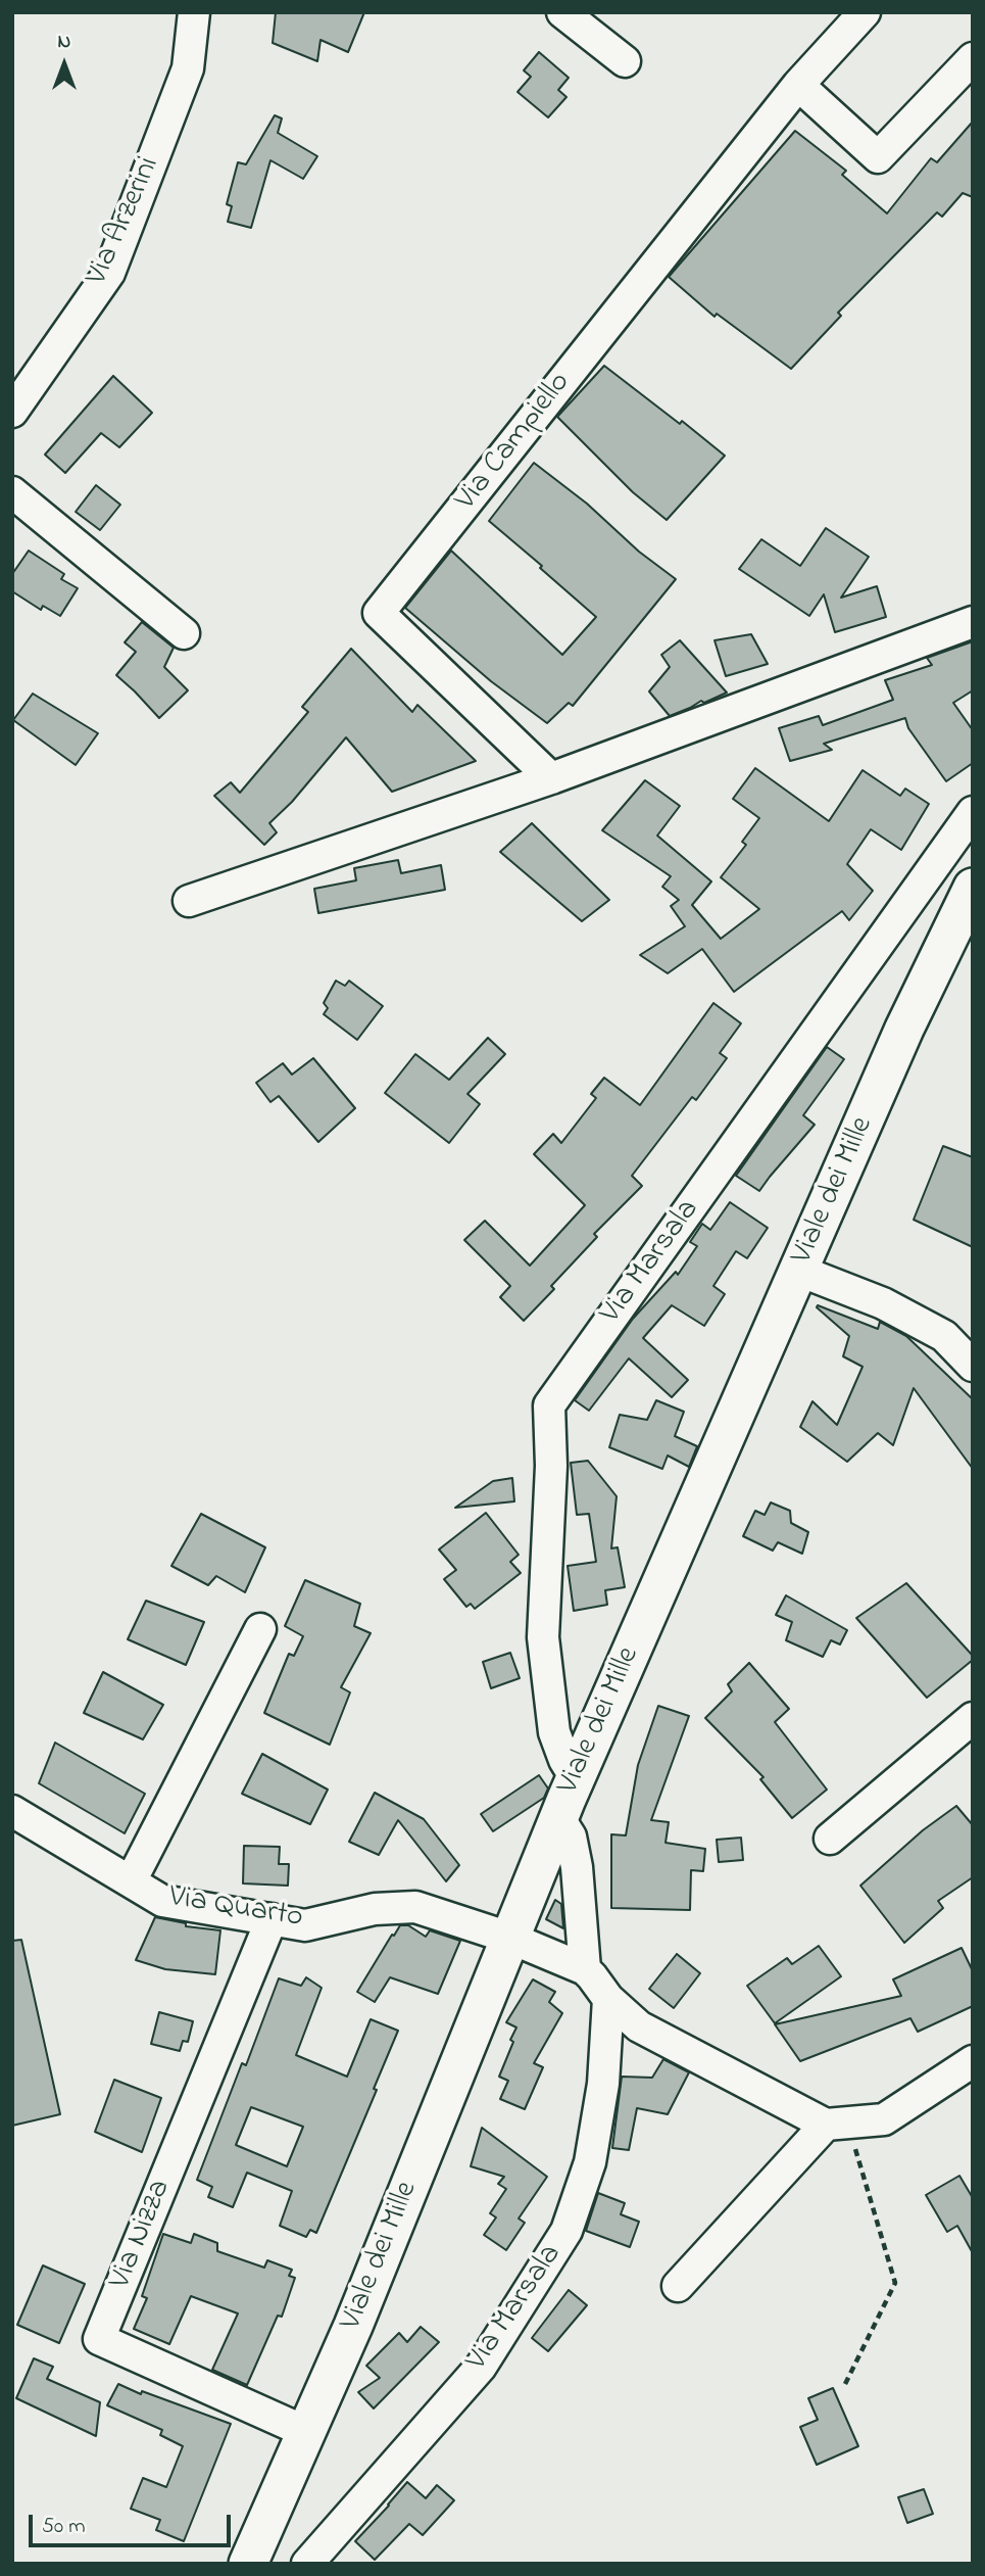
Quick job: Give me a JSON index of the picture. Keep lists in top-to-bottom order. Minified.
{"streets":{"main road":["Viale dei Mille"],"street":["Via Arzerini","Via Campiello","Via Marsala","Via Quarto","Via Nizza"]},"crossings":[["Viale dei Mille","Via Marsala"],["Viale dei Mille","Via Quarto"],["Viale dei Mille","Via Nizza"],["Via Quarto","Via Nizza"]],"scale_bar":"50 m","north":"top"}
